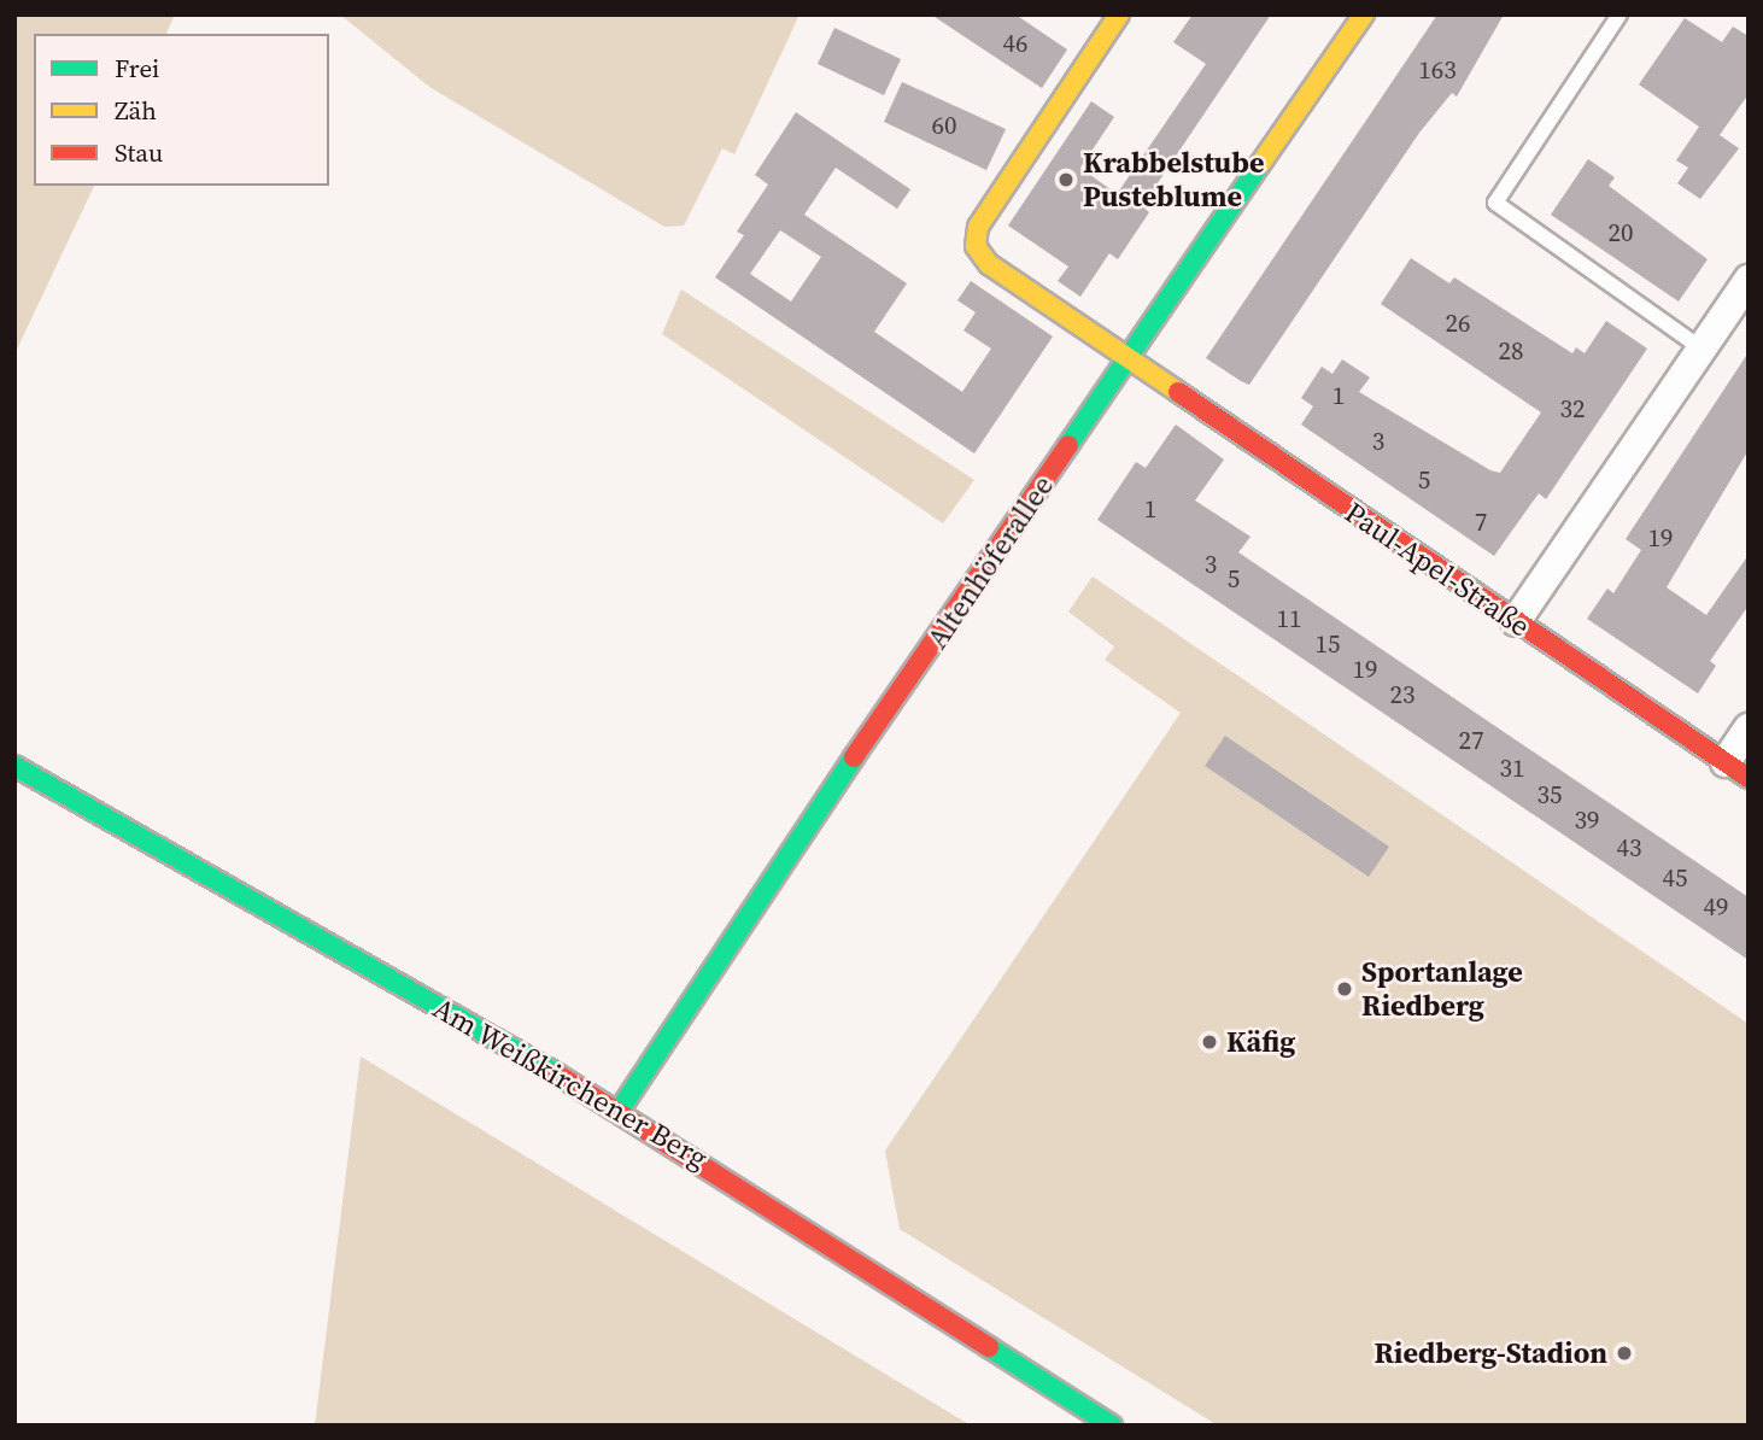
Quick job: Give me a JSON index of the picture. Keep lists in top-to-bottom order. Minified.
{"streets":{"street":["Altenhöferallee","Paul-Apel-Straße","Am Weißkirchener Berg"]},"crossings":[["Altenhöferallee","Paul-Apel-Straße"],["Altenhöferallee","Am Weißkirchener Berg"]],"places":["Krabbelstube Pusteblume","Sportanlage Riedberg","Käfig","Riedberg-Stadion"],"house_numbers":["46","163","60","20","26","28","1","32","3","5","1","7","19","3","5","11","15","19","23","27","31","35","39","43","45","49"],"legend":["Frei","Zäh","Stau"]}
